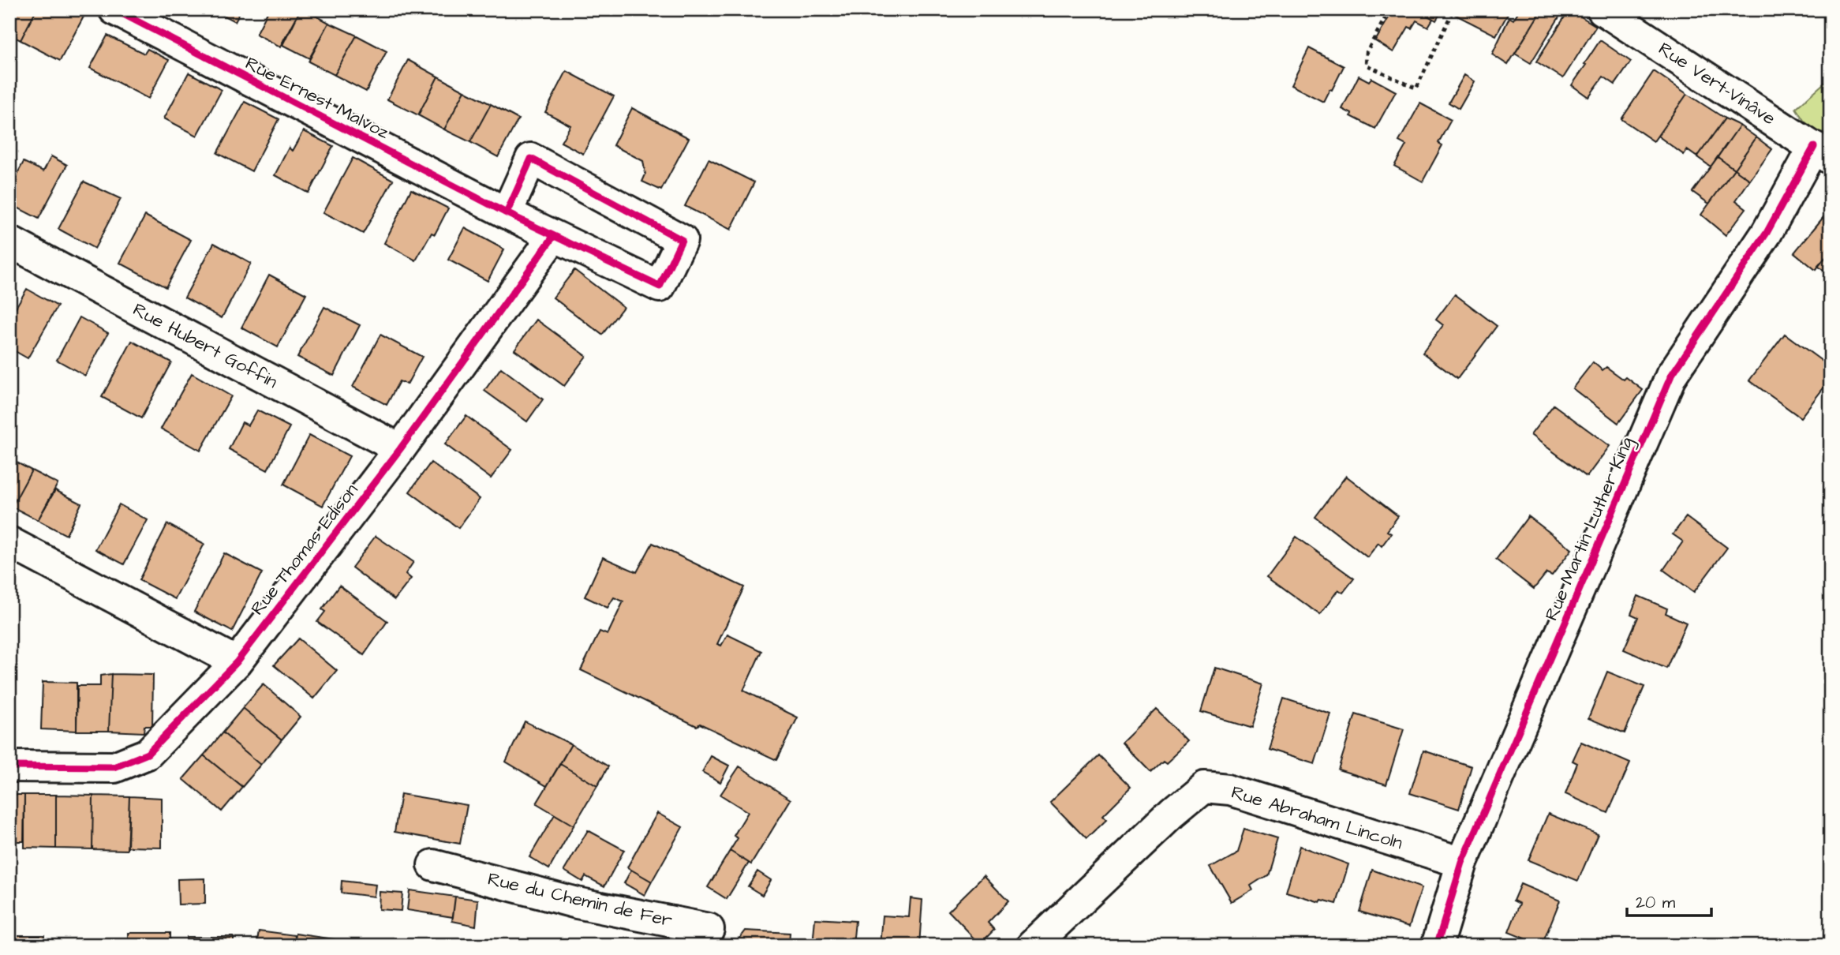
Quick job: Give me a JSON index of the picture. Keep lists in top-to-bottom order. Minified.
{"streets":{"street":["Rue Vert-Vinâve","Rue Ernest Malvoz","Rue Hubert Goffin","Rue Martin Luther King","Rue Thomas Edison","Rue Abraham Lincoln","Rue du Chemin de Fer"]},"crossings":[["Rue Vert-Vinâve","Rue Martin Luther King"],["Rue Ernest Malvoz","Rue Thomas Edison"],["Rue Hubert Goffin","Rue Thomas Edison"],["Rue Martin Luther King","Rue Abraham Lincoln"]],"scale_bar":"20 m"}
